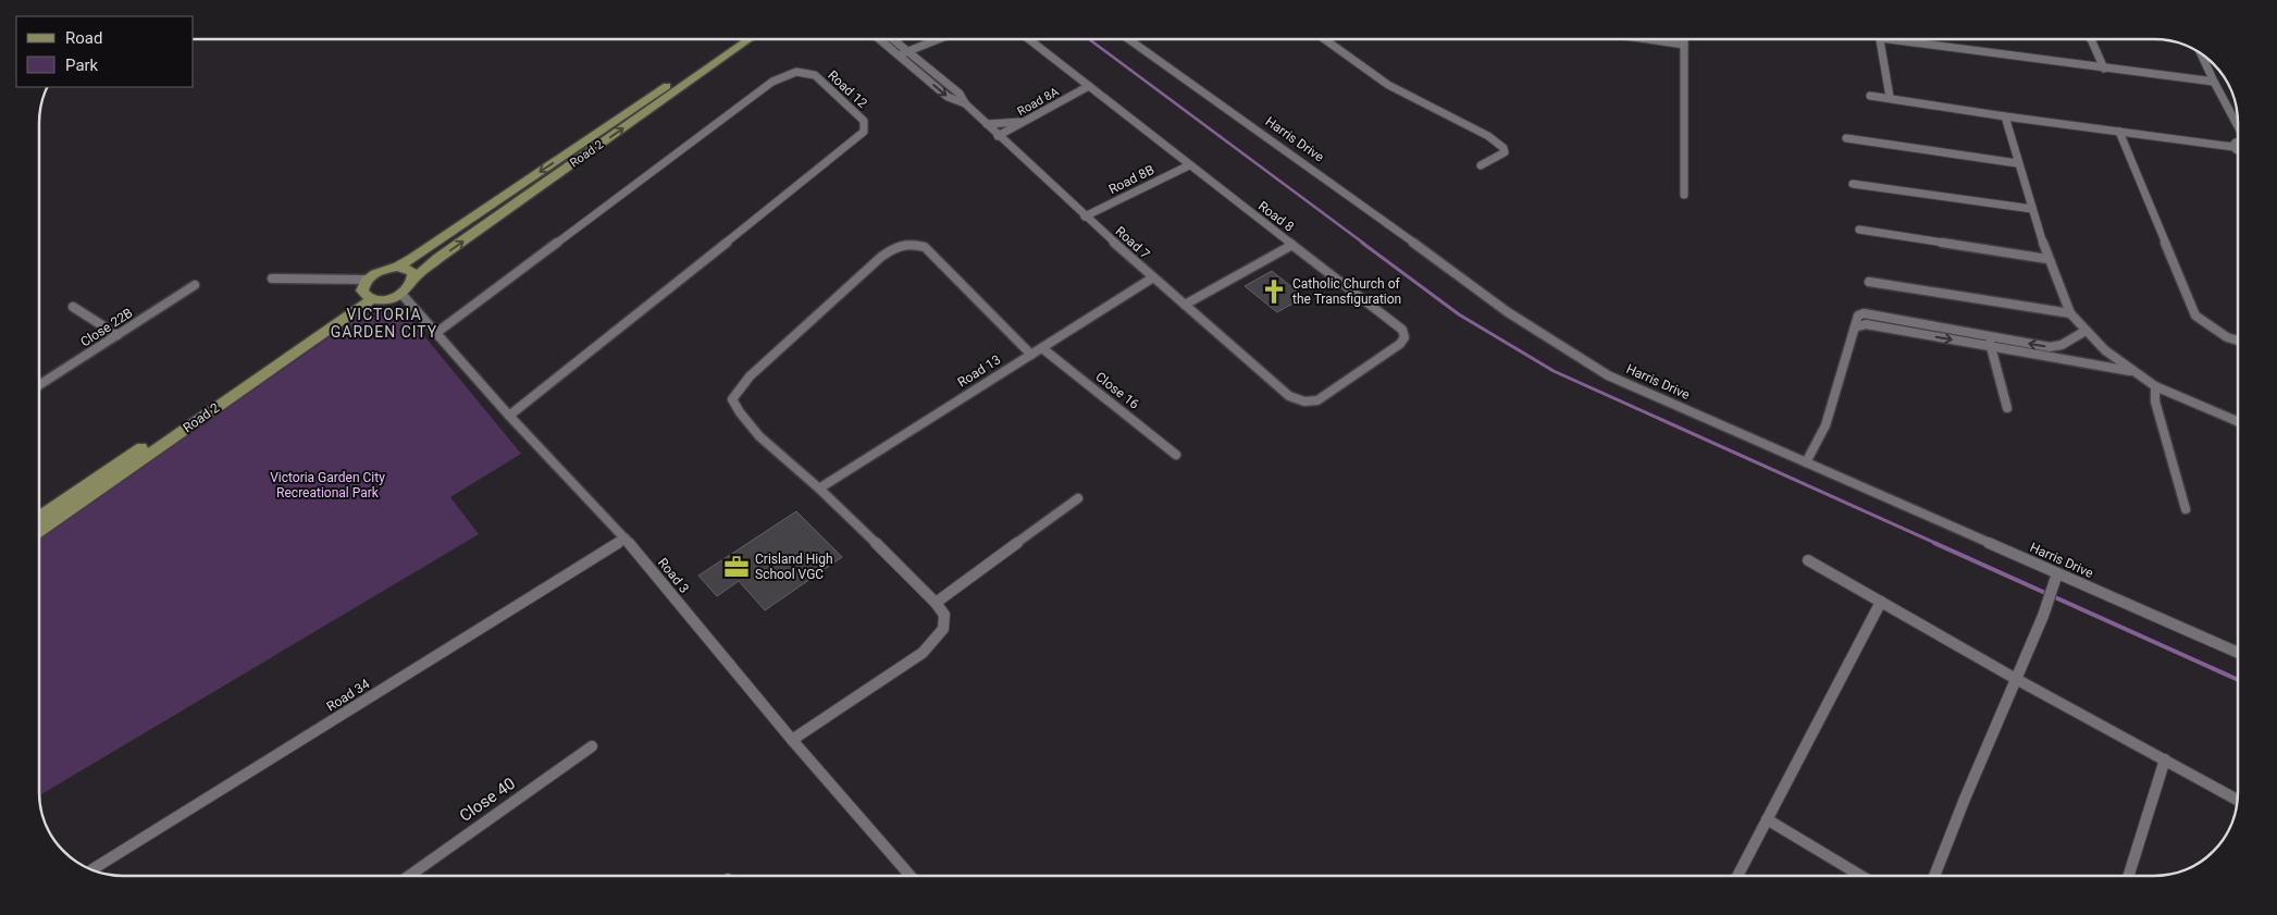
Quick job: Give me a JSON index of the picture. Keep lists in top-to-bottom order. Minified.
{"streets":{"street":["Road 12","Road 8A","Harris Drive","Road 2","Road 8B","Road 8","Road 7","Close 22B","Road 13","Close 16","Road 3","Road 34","Close 40"]},"crossings":[["Road 12","Road 3"],["Road 8A","Road 8"],["Road 8A","Road 7"],["Road 2","Road 3"],["Road 8B","Road 8"],["Road 8B","Road 7"],["Road 8","Road 7"],["Road 7","Road 13"],["Road 13","Close 16"],["Road 3","Road 34"]],"districts":["VICTORIA GARDEN CITY"],"parks":["Victoria Garden City Recreational Park"],"places":{"church":["Catholic Church of the Transfiguration"],"office":["Crisland High School VGC"]},"legend":["Road","Park"]}
